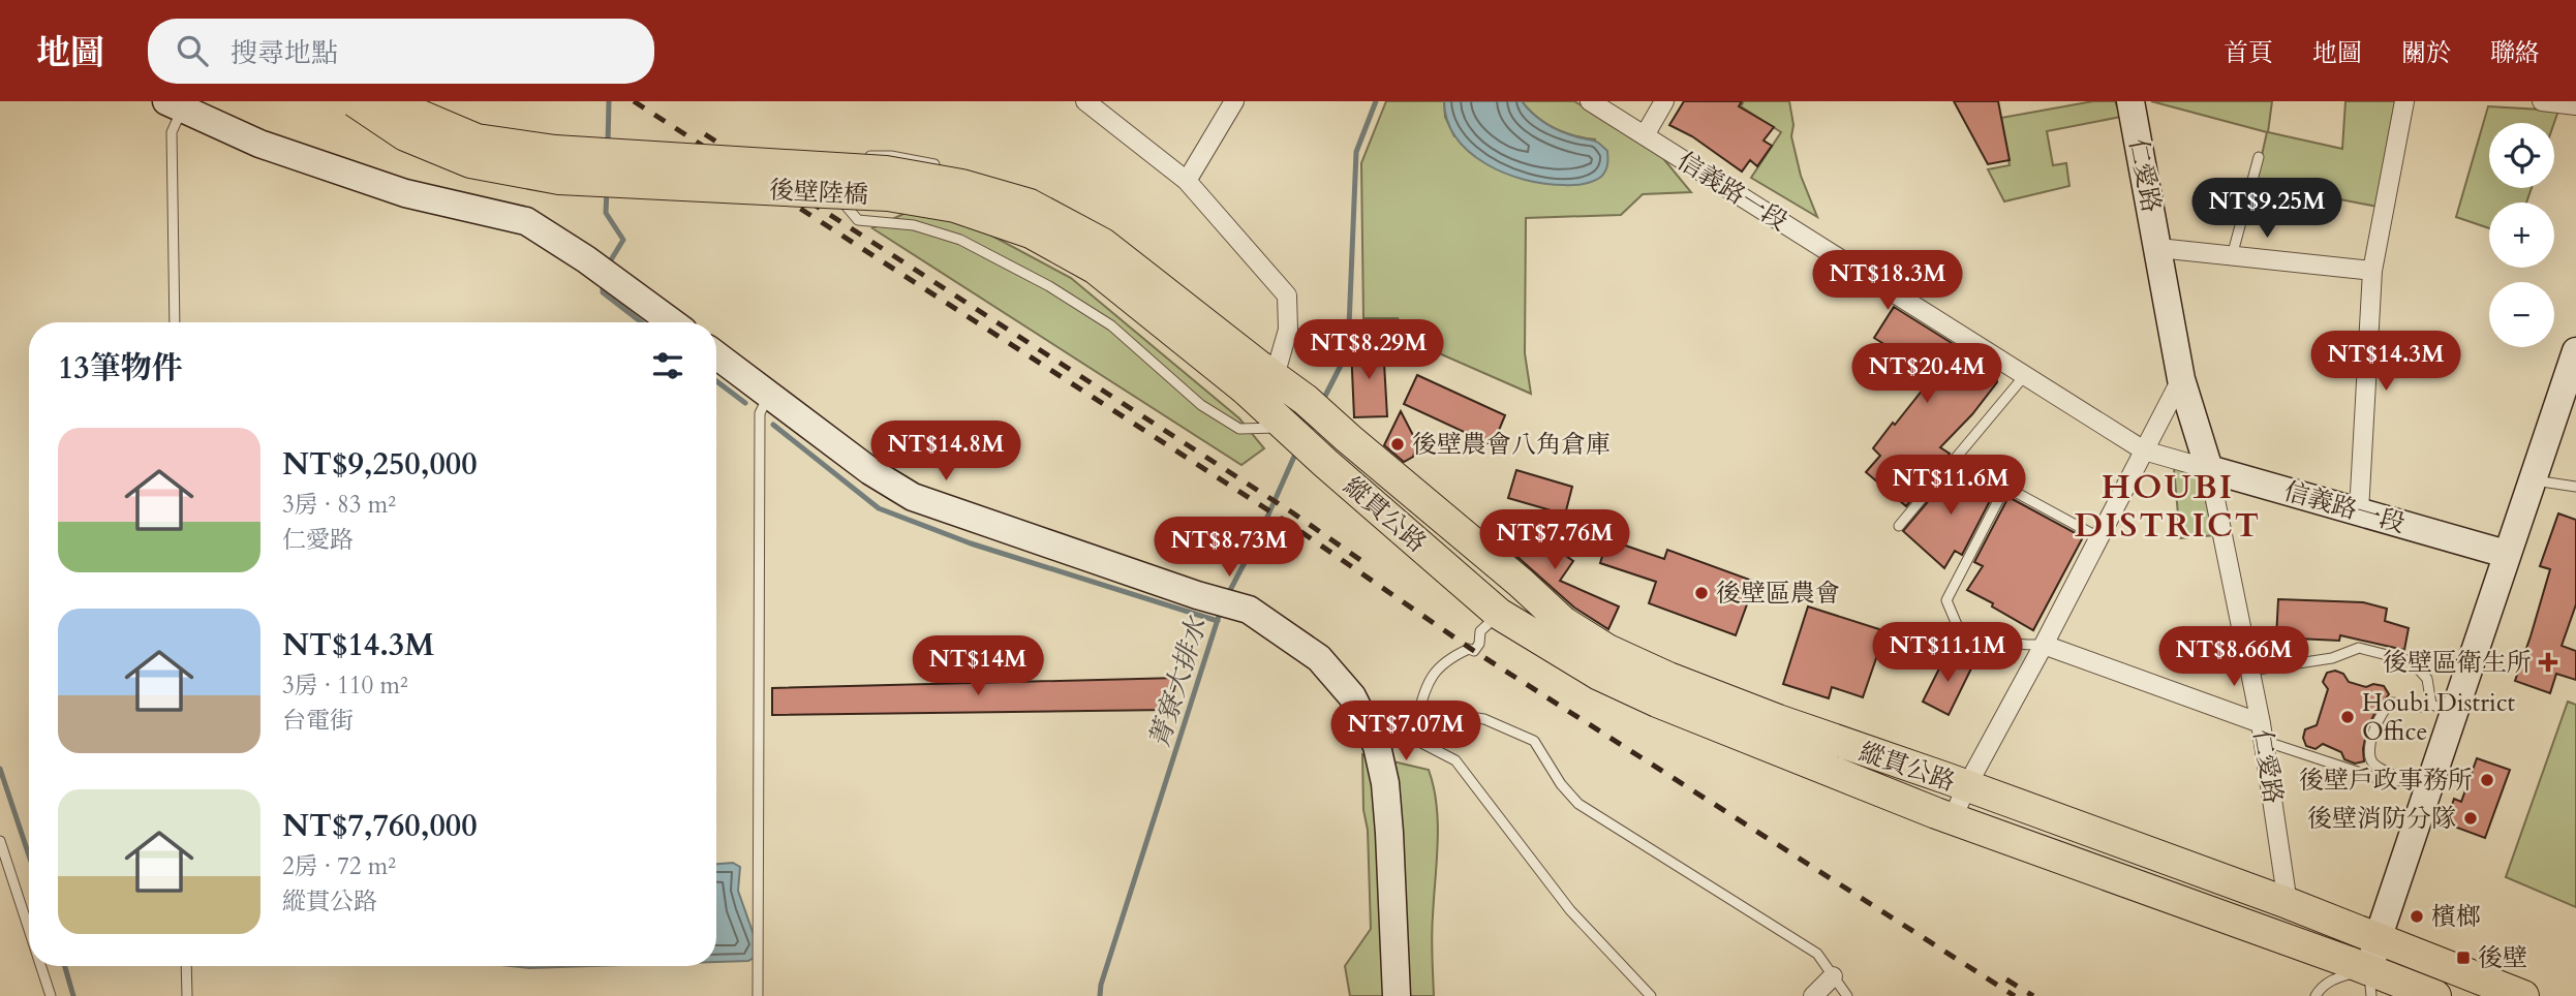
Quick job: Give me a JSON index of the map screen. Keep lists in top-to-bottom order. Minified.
{"streets":{"main road":["後壁陸橋","縱貫公路"],"street":["仁愛路","信義路一段"]},"crossings":[["仁愛路","信義路一段"],["仁愛路","縱貫公路"],["後壁陸橋","縱貫公路"]],"districts":["HOUBI DISTRICT"],"water":["菁寮大排水"],"places":{"other":["後壁農會八角倉庫","後壁區農會","Houbi District Office","後壁戶政事務所","後壁消防分隊","檳榔"],"health":["後壁區衛生所"],"transit":["後壁"]},"page":{"header":"地圖","search":"搜尋地點","nav":["首頁","地圖","關於","聯絡"],"map_buttons":["+","−"],"price":["NT$9.25M","NT$18.3M","NT$8.29M","NT$14.3M","NT$20.4M","NT$14.8M","NT$11.6M","NT$7.76M","NT$8.73M","NT$11.1M","NT$8.66M","NT$14M","NT$7.07M"],"heading":"13筆物件","list":[{"name":"NT$9,250,000","note":"3房 · 83 m² · 仁愛路"},{"name":"NT$14.3M","note":"3房 · 110 m² · 台電街"},{"name":"NT$7,760,000","note":"2房 · 72 m² · 縱貫公路"}]}}
